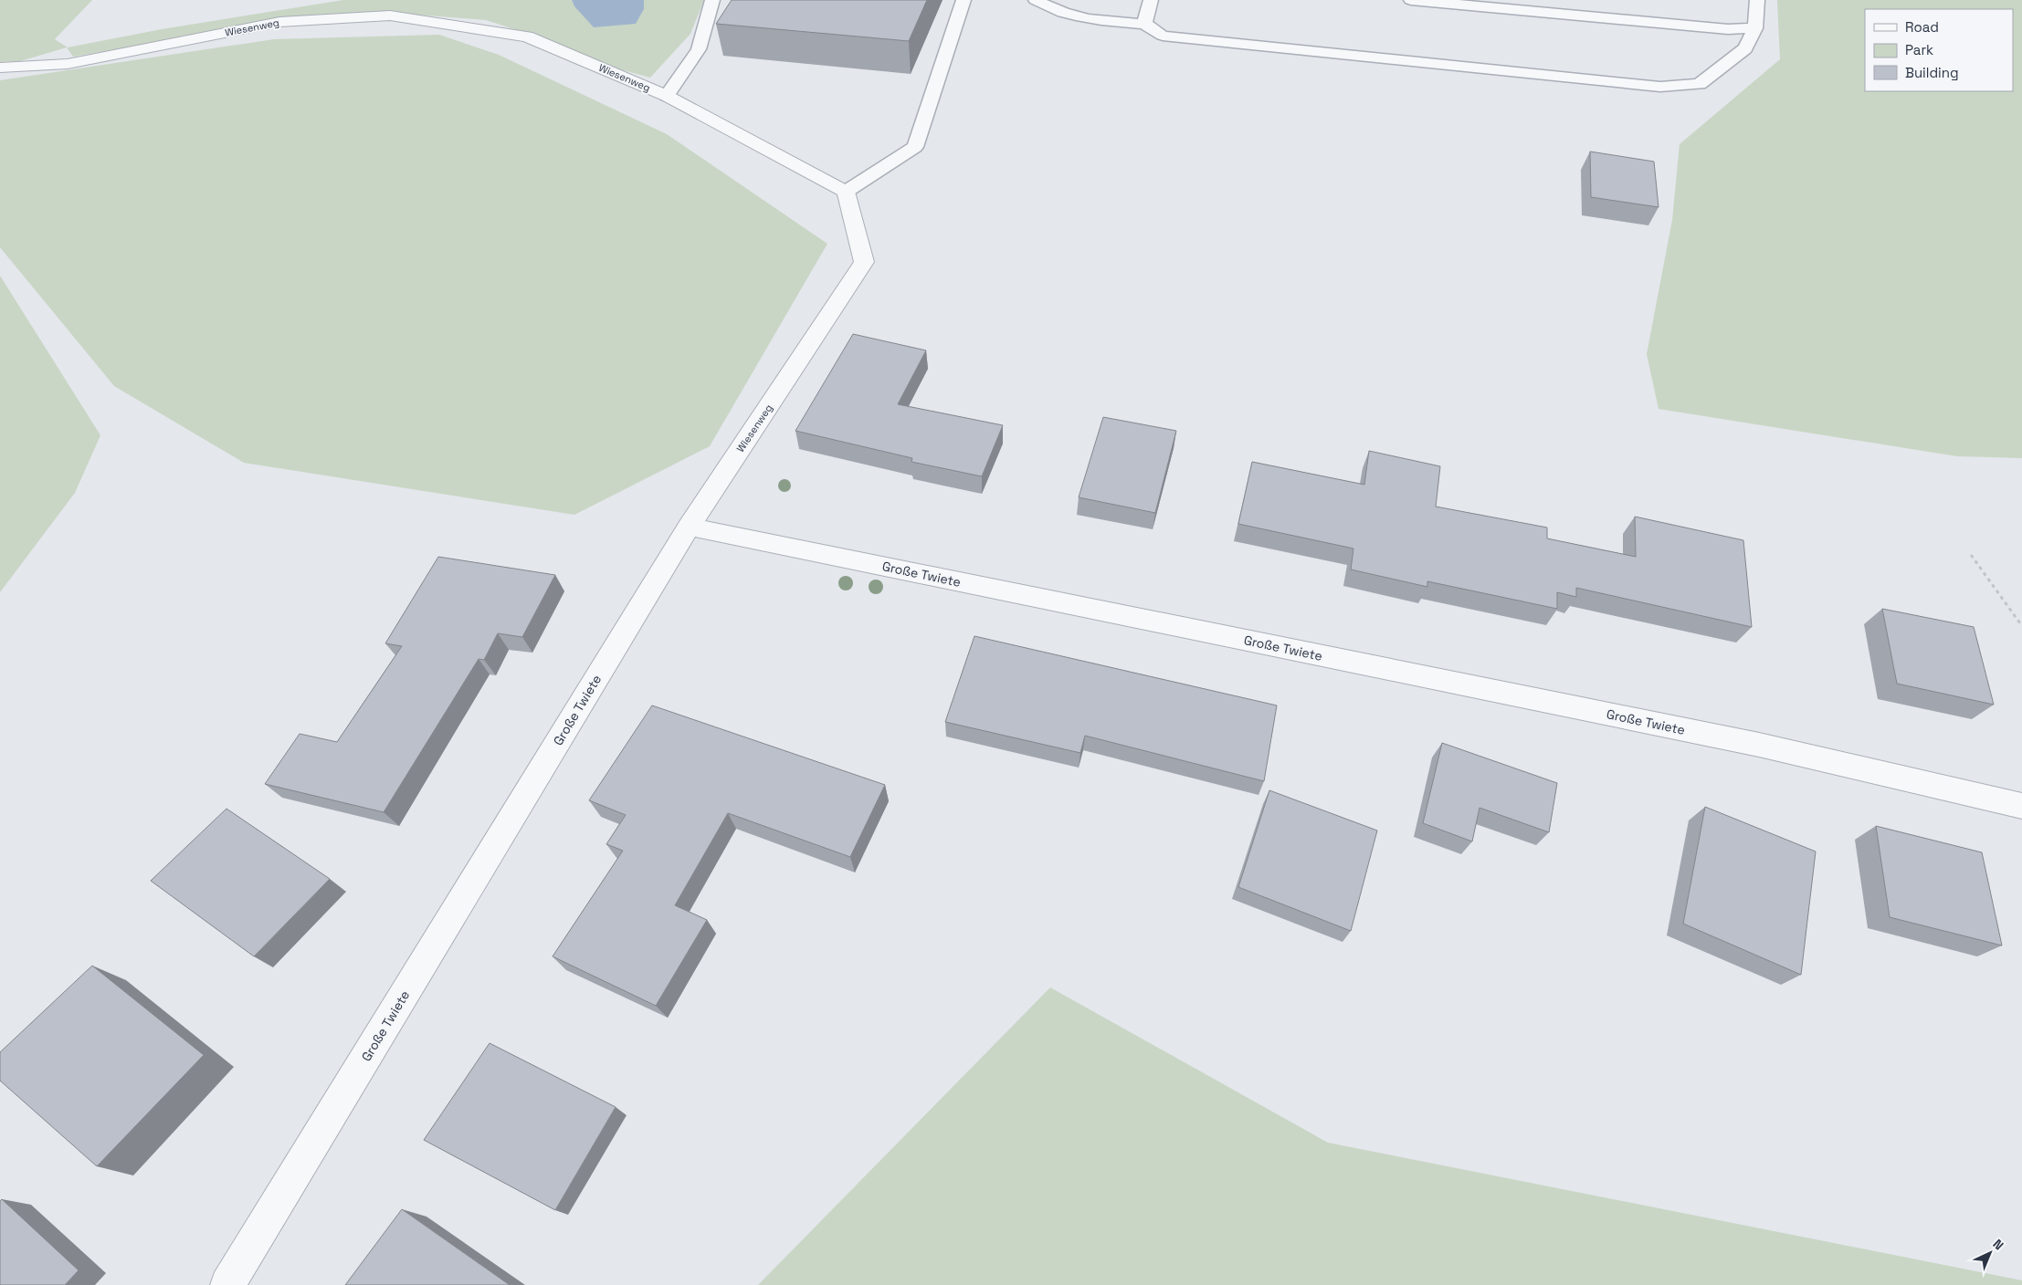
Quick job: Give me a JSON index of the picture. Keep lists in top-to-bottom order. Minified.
{"streets":{"street":["Wiesenweg","Große Twiete"]},"crossings":[["Wiesenweg","Große Twiete"]],"legend":["Road","Park","Building"],"north":"top right"}
